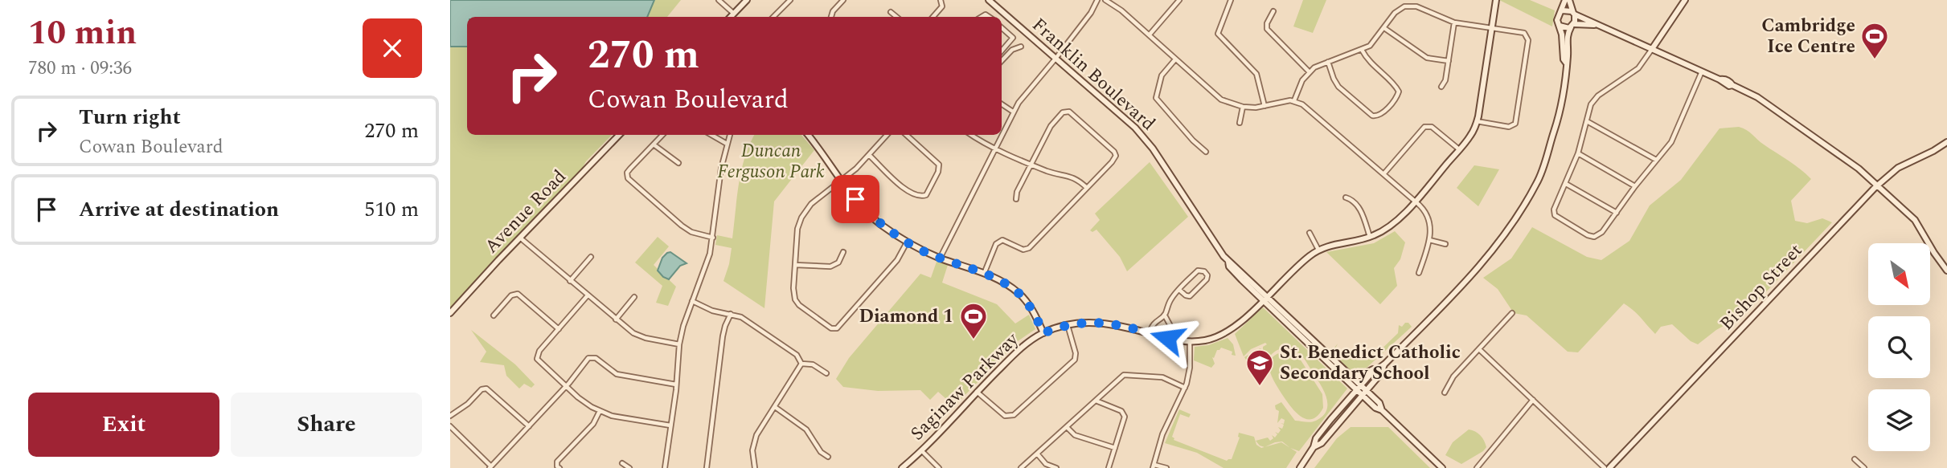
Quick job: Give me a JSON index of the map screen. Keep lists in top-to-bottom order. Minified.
{"streets":{"main road":["Franklin Boulevard","Avenue Road","Bishop Street","Saginaw Parkway"]},"crossings":[["Franklin Boulevard","Saginaw Parkway"]],"parks":["Duncan Ferguson Park"],"places":{"sports":["Cambridge Ice Centre","Diamond 1"],"school or university":["St. Benedict Catholic Secondary School"]},"north":"bottom right","page":{"heading":["10 min","780 m · 09:36"],"turn":["270 m","Cowan Boulevard"],"list":[{"name":"Turn right","note":"Cowan Boulevard","value":"270 m"},{"name":"Arrive at destination","value":"510 m"}],"buttons":["Exit","Share"]}}
